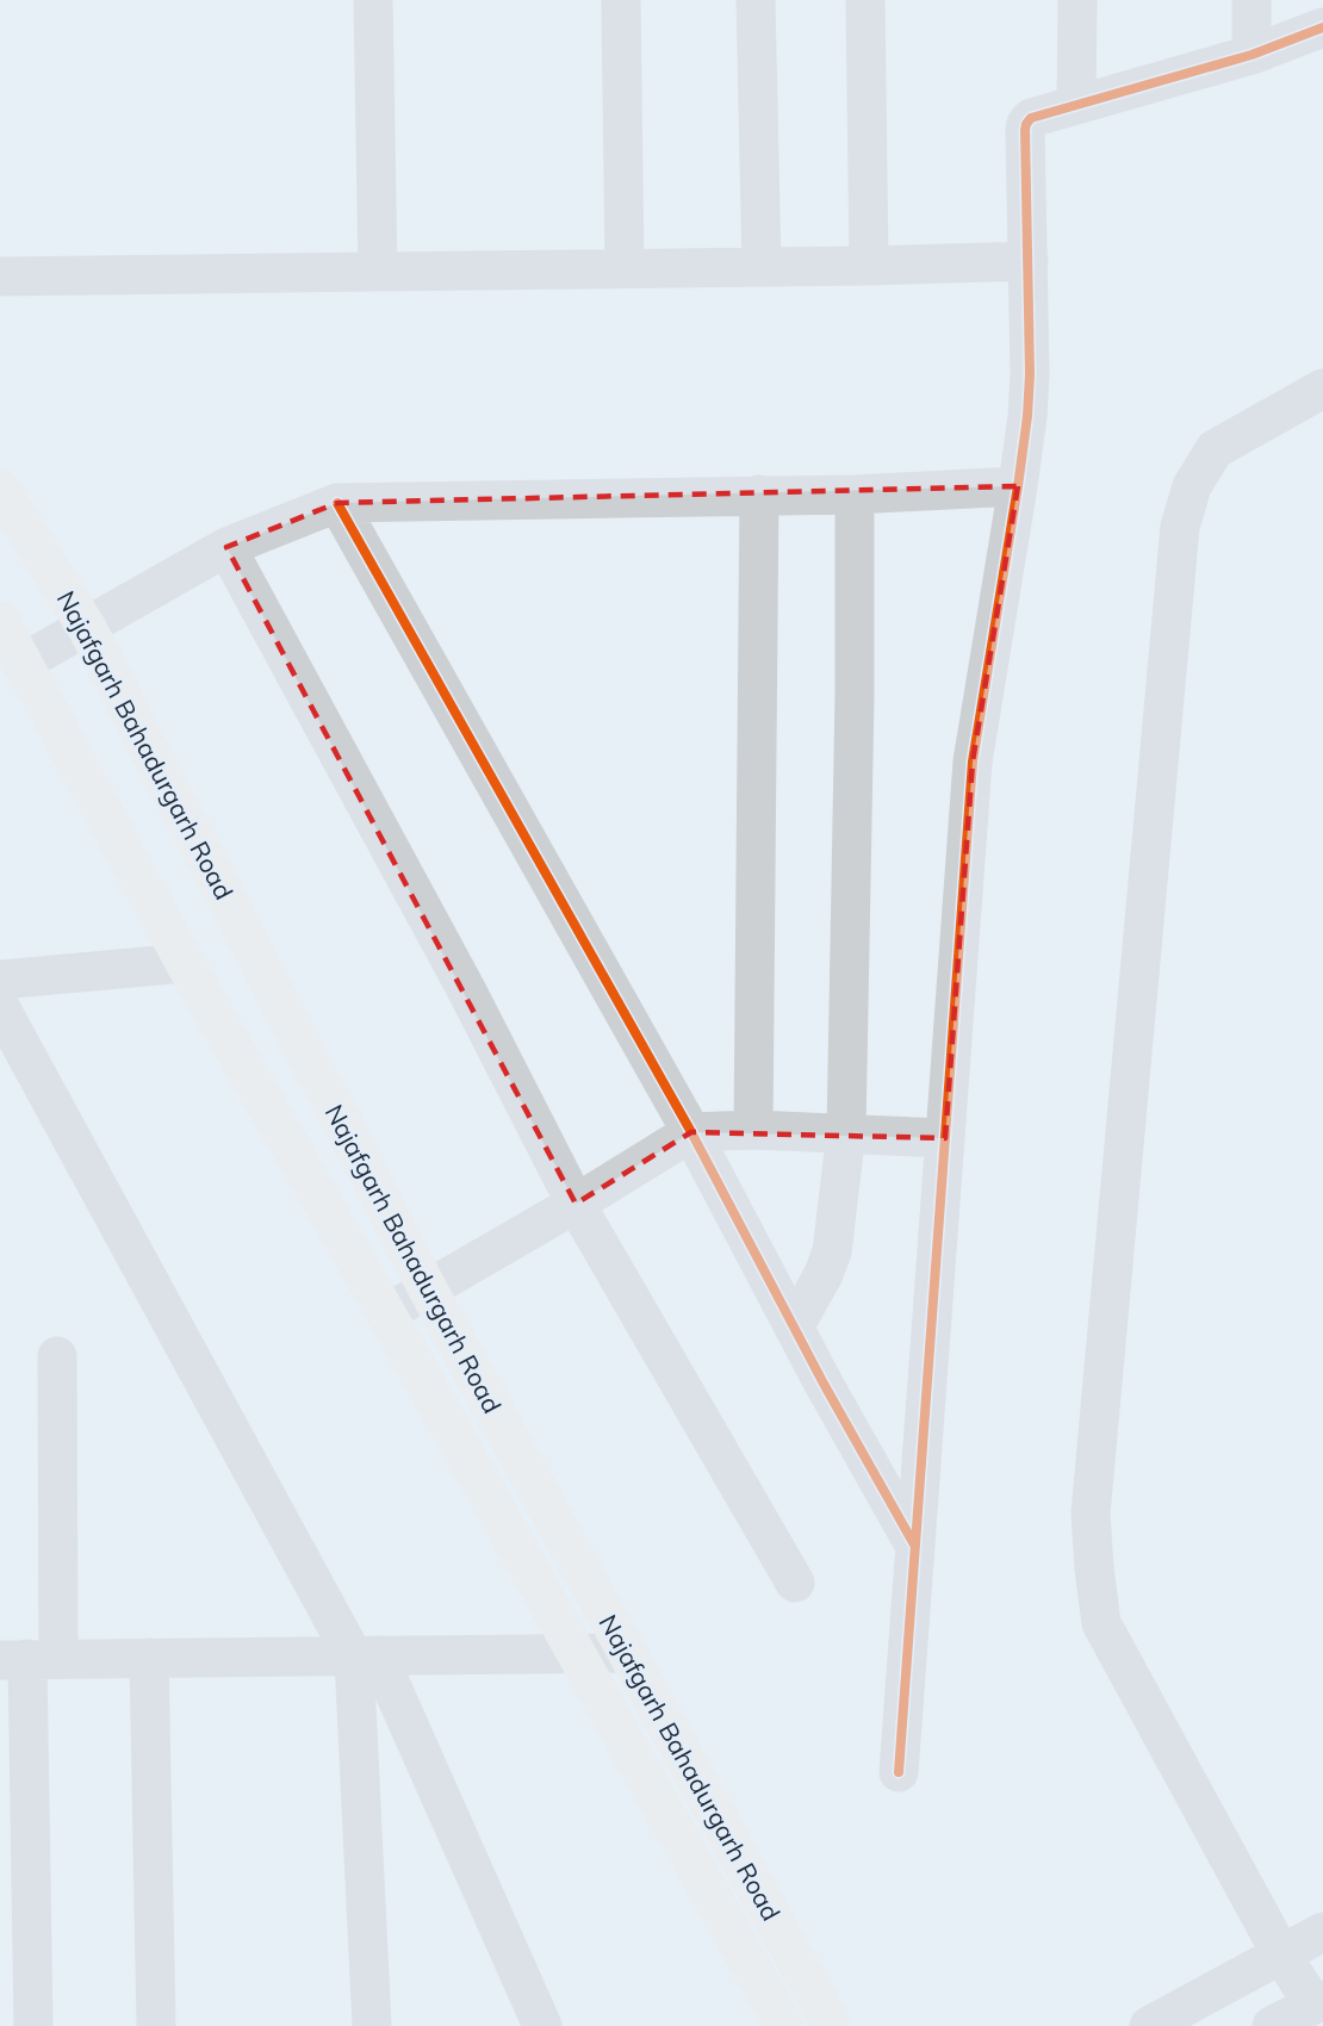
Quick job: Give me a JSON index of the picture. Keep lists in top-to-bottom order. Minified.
{"streets":{"main road":["Najafgarh Bahadurgarh Road"]}}
